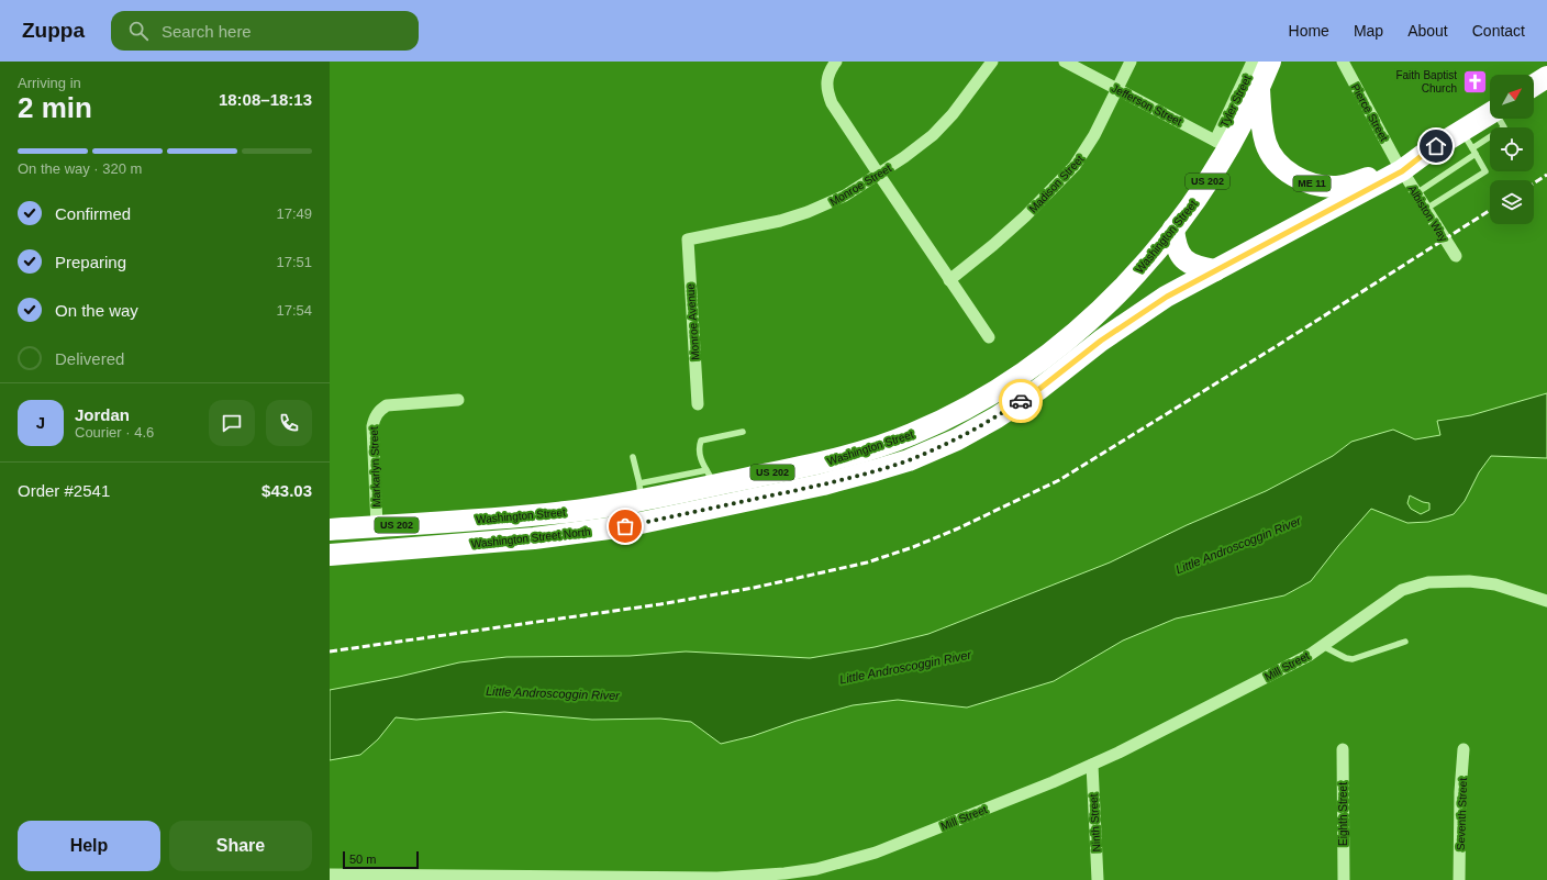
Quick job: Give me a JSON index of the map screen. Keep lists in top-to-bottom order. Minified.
{"streets":{"highway":["US 202","ME 11","Washington Street","Washington Street North"],"street":["Tyler Street","Jefferson Street","Pierce Street","Madison Street","Monroe Street","Albiston Way","Monroe Avenue","Markarlyn Street","Mill Street","Eighth Street","Seventh Street","Ninth Street"]},"crossings":[["Tyler Street","Jefferson Street"],["Tyler Street","Washington Street"],["Jefferson Street","Madison Street"],["Jefferson Street","Washington Street"],["Pierce Street","US 202"],["Pierce Street","ME 11"],["Pierce Street","Albiston Way"],["US 202","ME 11"],["US 202","Albiston Way"],["US 202","Washington Street North"],["ME 11","Albiston Way"],["ME 11","Washington Street"],["Monroe Street","Monroe Avenue"],["Washington Street","Markarlyn Street"],["Washington Street","Washington Street North"],["Mill Street","Ninth Street"]],"water":["Little Androscoggin River"],"places":{"church":["Faith Baptist Church"]},"scale_bar":"50 m","north":"top right","page":{"header":"Zuppa","search":"Search here","nav":["Home","Map","About","Contact"],"heading":["2 min","Arriving in","18:08–18:13"],"panel":["Jordan","Courier · 4.6","Order #2541","$43.03"],"bar":"On the way · 320 m","list":[["Confirmed","17:49"],["Preparing","17:51"],["On the way","17:54"],"Delivered"],"round":"J","buttons":["Help","Share"],"scale":"50 m"}}
